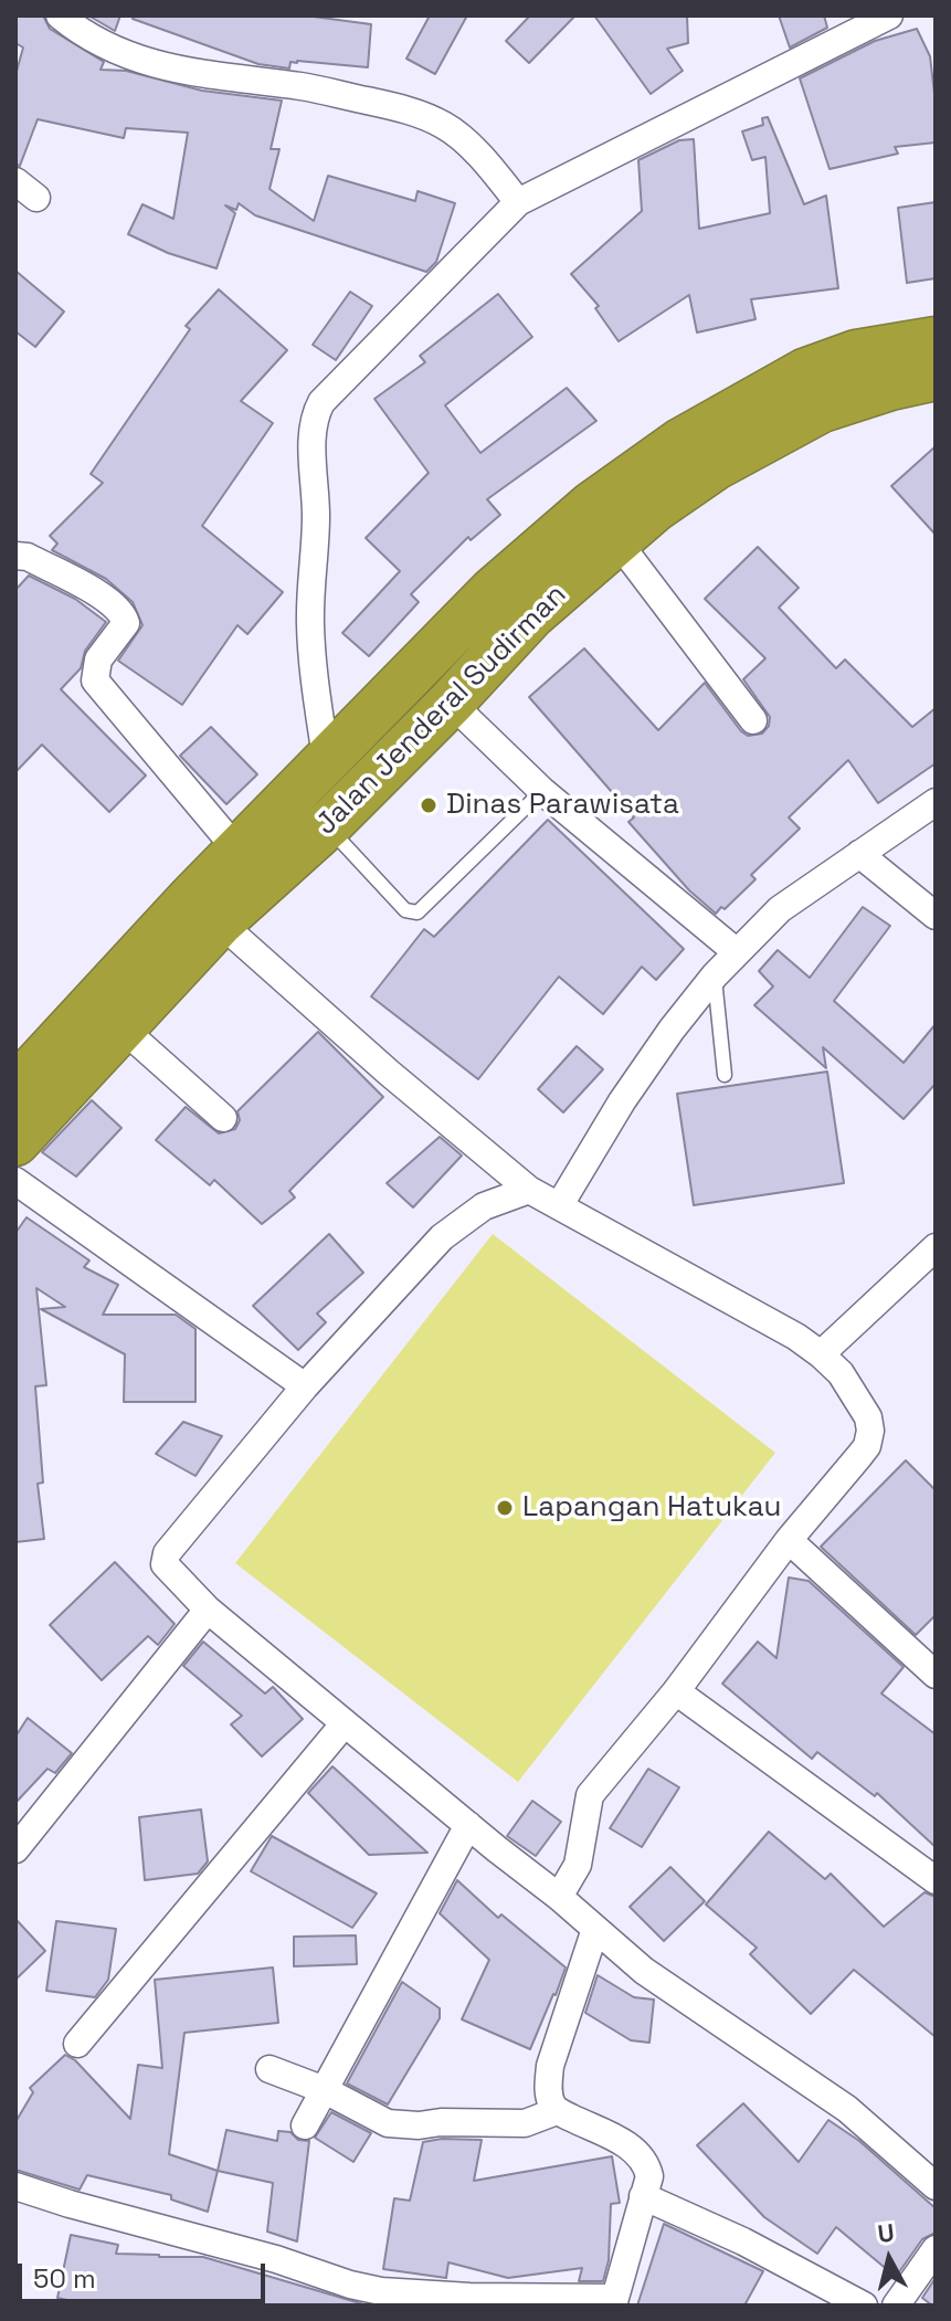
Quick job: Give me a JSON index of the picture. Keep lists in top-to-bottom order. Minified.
{"streets":{"highway":["Jalan Jenderal Sudirman"]},"places":["Dinas Parawisata","Lapangan Hatukau"],"scale_bar":"50 m","north":"top"}
